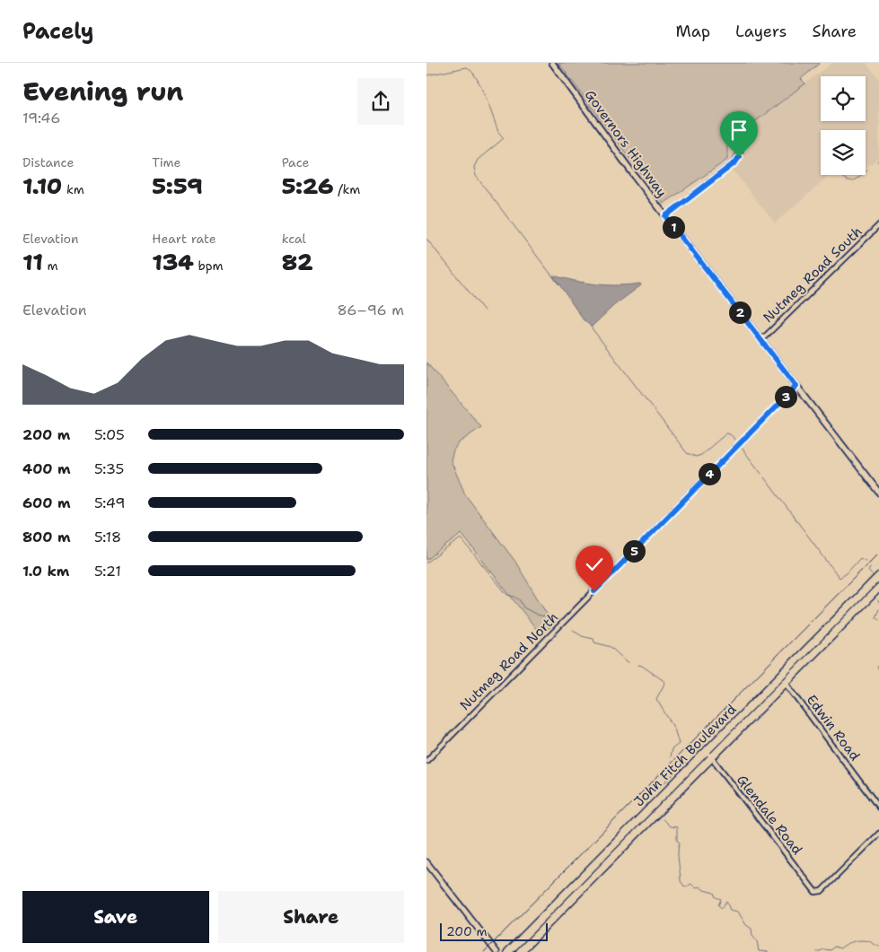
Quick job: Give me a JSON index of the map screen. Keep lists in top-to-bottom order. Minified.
{"streets":{"highway":["John Fitch Boulevard"],"street":["Governors Highway","Nutmeg Road South","Nutmeg Road North","Edwin Road","Glendale Road"]},"crossings":[["Governors Highway","Nutmeg Road South"],["Governors Highway","Nutmeg Road North"],["Edwin Road","John Fitch Boulevard"],["John Fitch Boulevard","Glendale Road"]],"scale_bar":"200 m","page":{"header":"Pacely","nav":["Map","Layers","Share"],"heading":["Evening run","19:46"],"stats":[["Distance","1.10 km"],["Time","5:59"],["Pace","5:26 /km"],["Elevation","11 m"],["Heart rate","134 bpm"],["kcal","82"]],"pins":["1","2","3","4","5"],"chart":["Elevation","86–96 m"],"list":[{"name":"200 m","note":"5:05"},{"name":"400 m","note":"5:35"},{"name":"600 m","note":"5:49"},{"name":"800 m","note":"5:18"},{"name":"1.0 km","note":"5:21"}],"buttons":["Save","Share"],"scale":"200 m"}}
